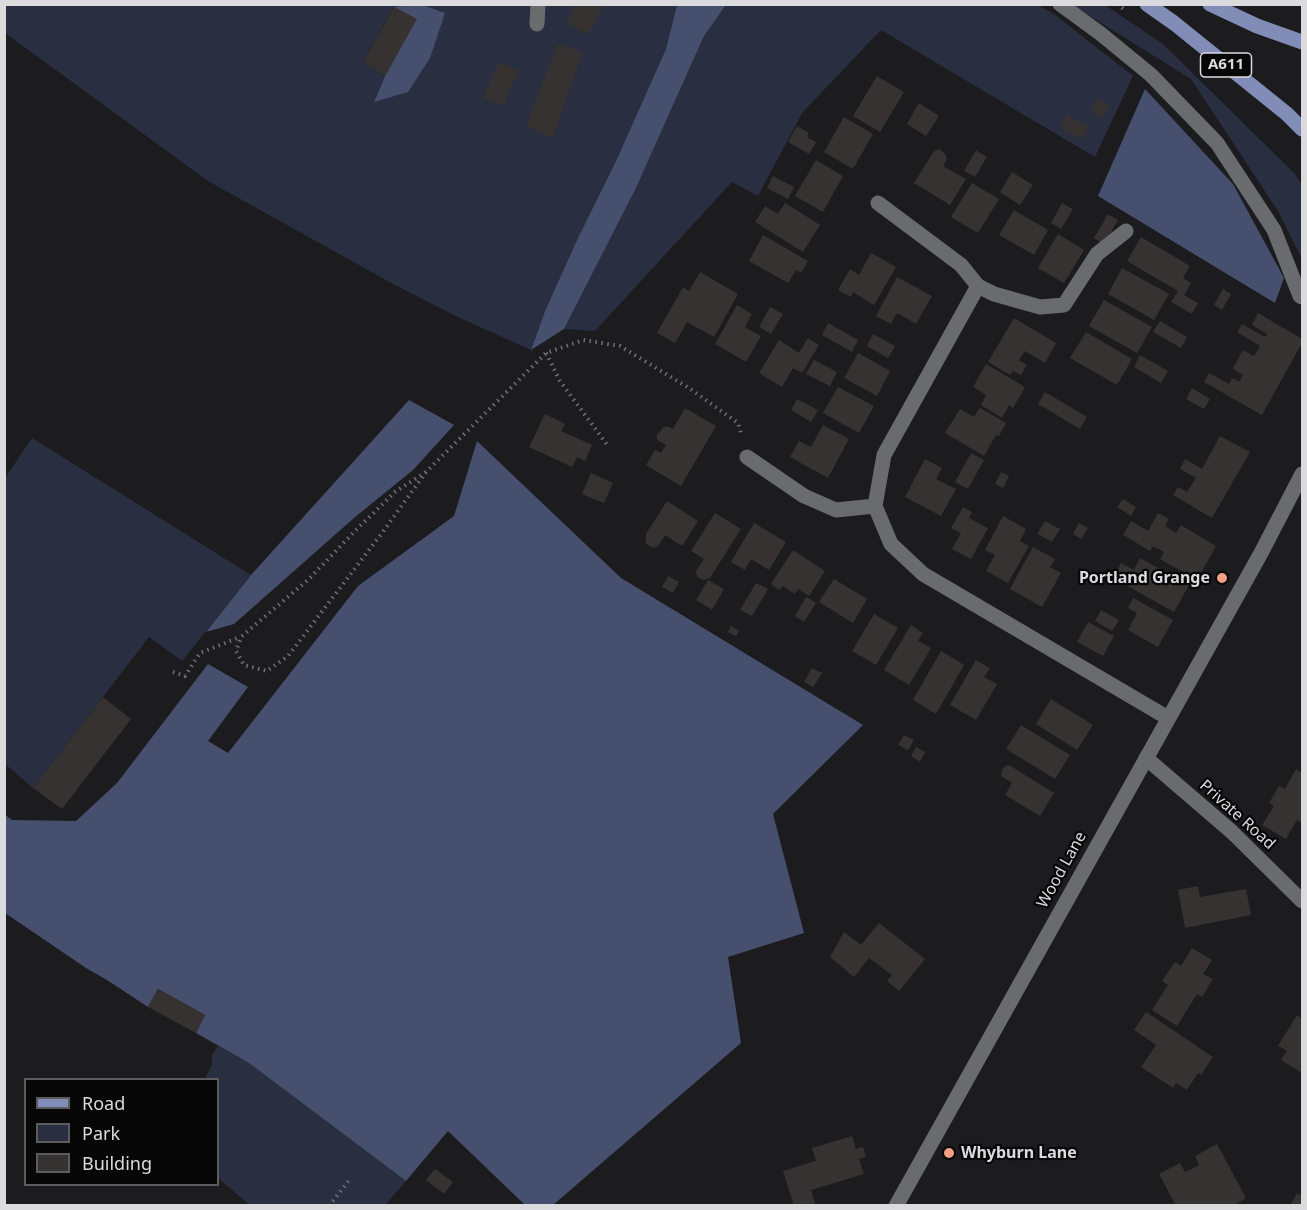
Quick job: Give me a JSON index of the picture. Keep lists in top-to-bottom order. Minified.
{"streets":{"main road":["A611"],"street":["Private Road","Wood Lane"]},"crossings":[["Private Road","Wood Lane"]],"places":["Portland Grange","Whyburn Lane"],"legend":["Road","Park","Building"]}
